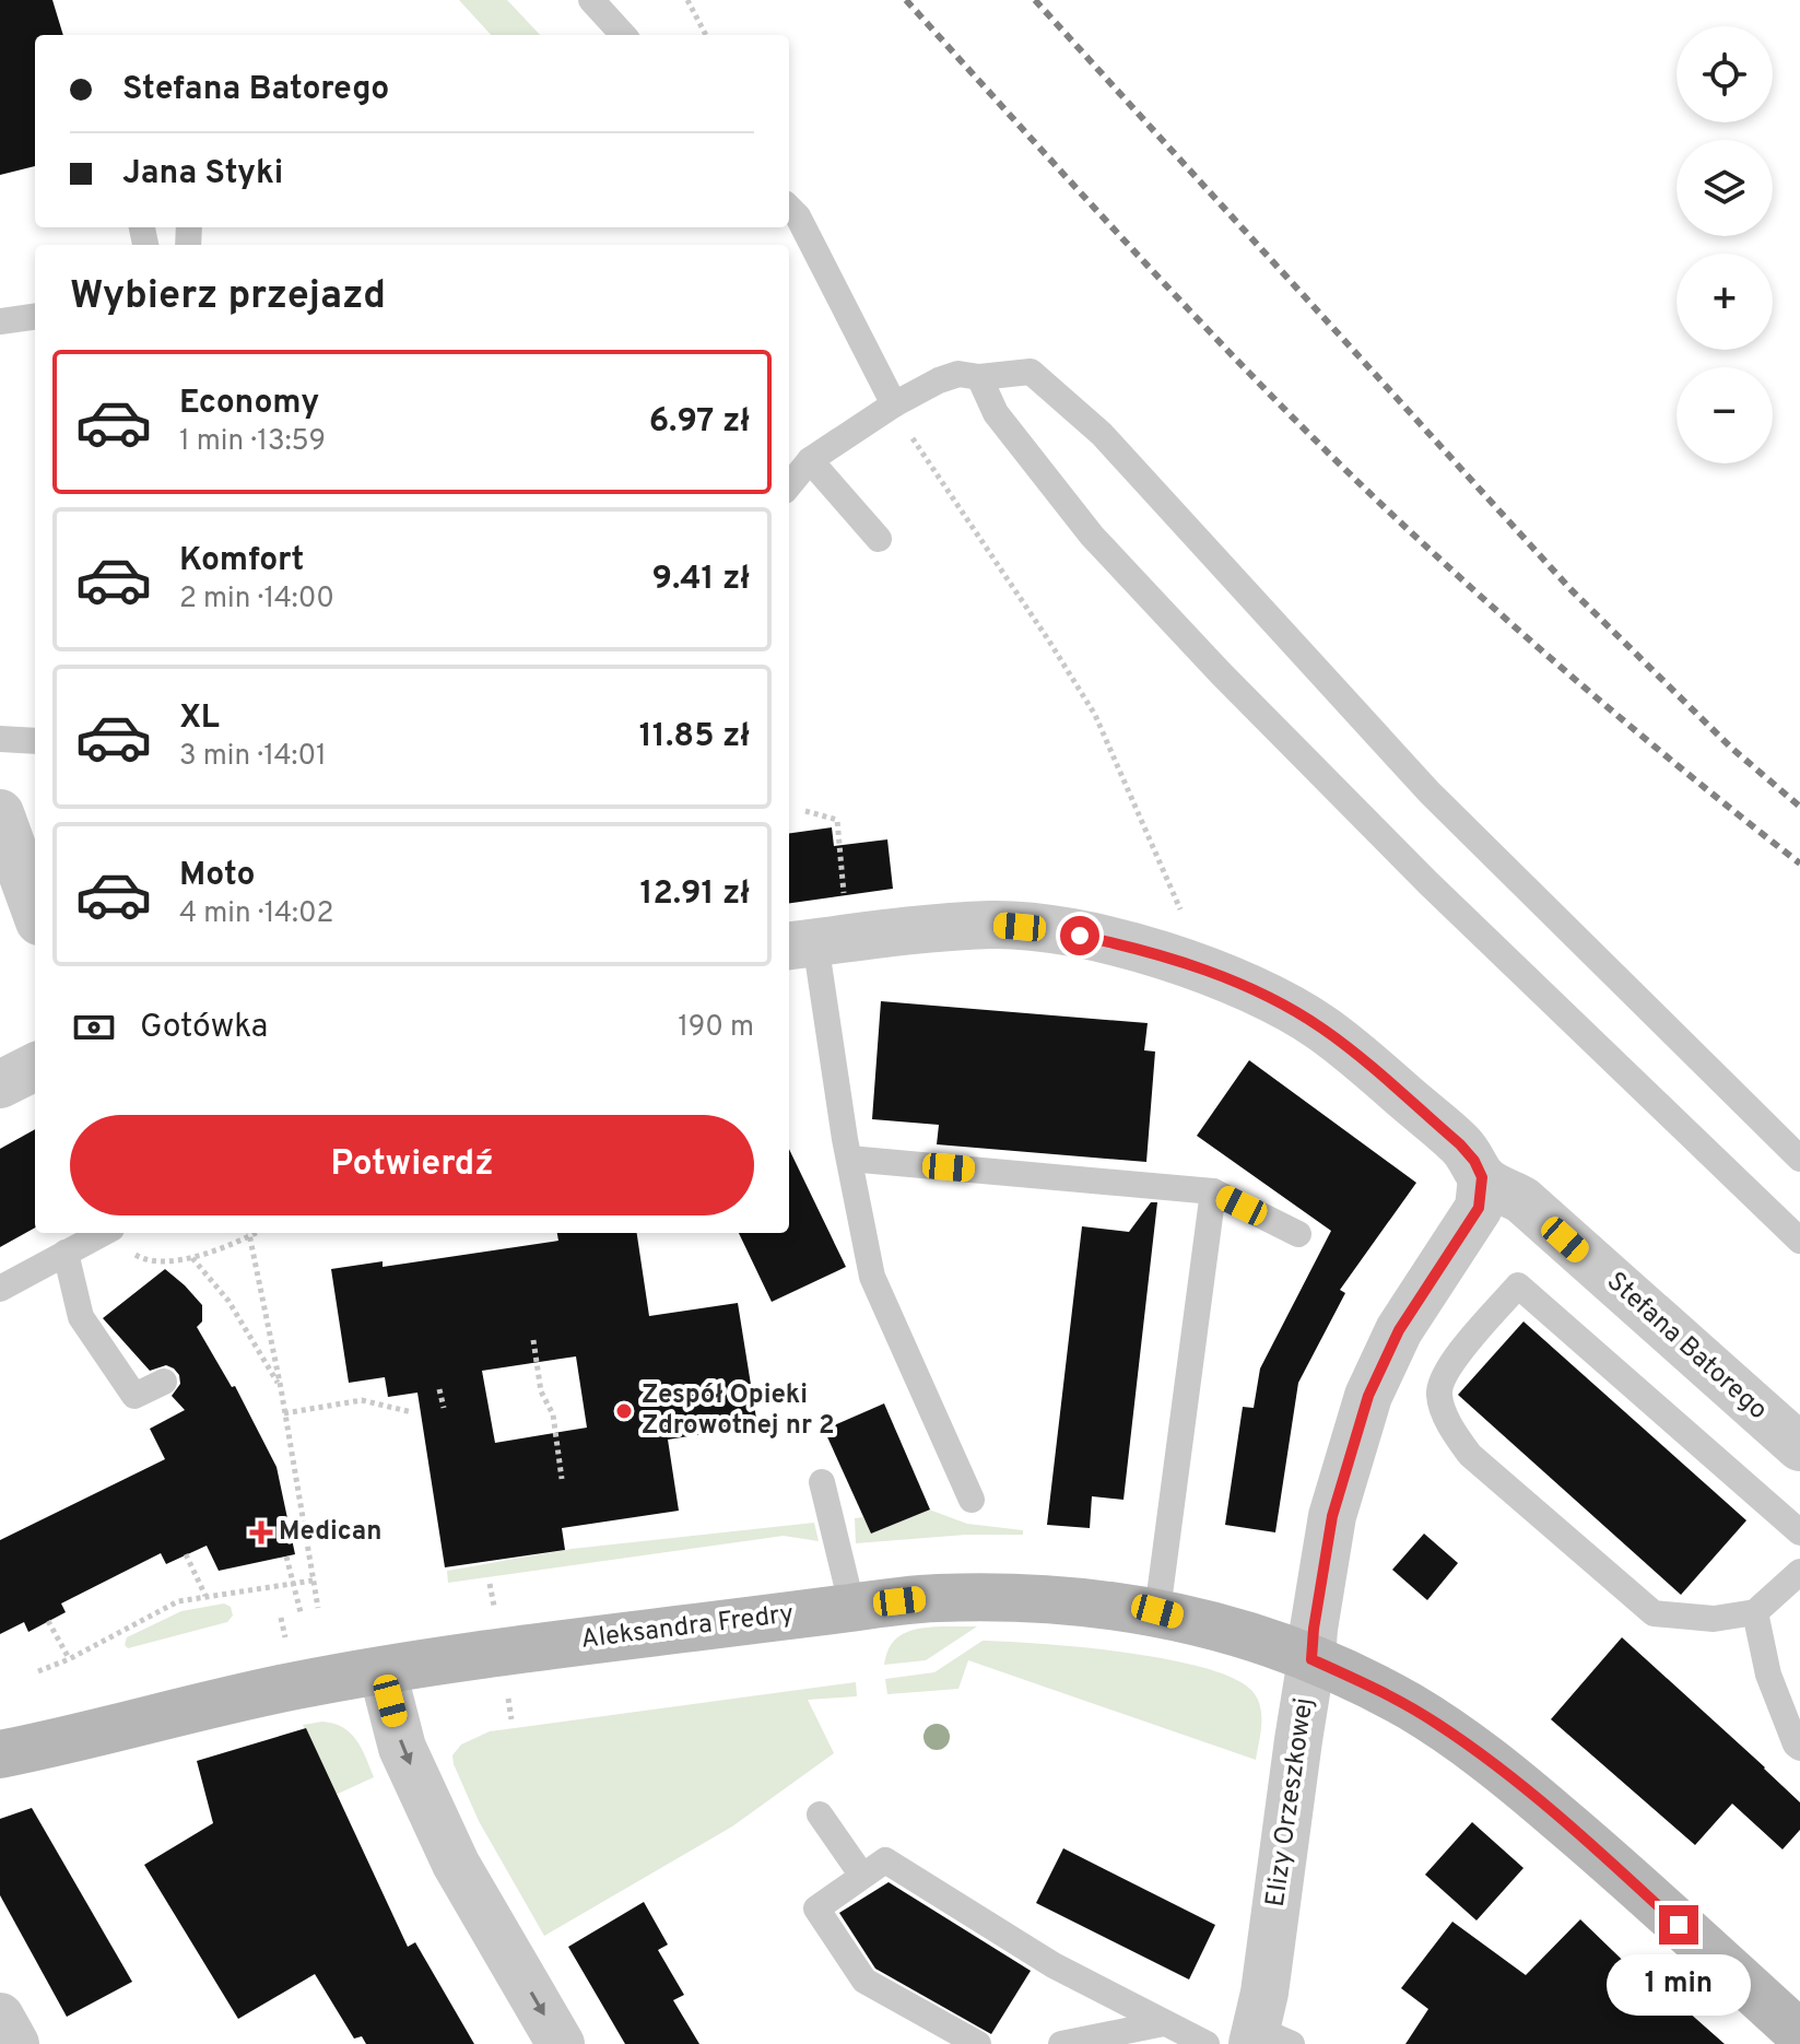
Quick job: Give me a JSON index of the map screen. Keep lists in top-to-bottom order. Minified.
{"streets":{"street":["Stefana Batorego","Aleksandra Fredry","Elizy Orzeszkowej"]},"crossings":[["Stefana Batorego","Elizy Orzeszkowej"],["Aleksandra Fredry","Elizy Orzeszkowej"]],"places":{"other":["Zespół Opieki Zdrowotnej nr 2"],"health":["Medican"]},"page":{"map_buttons":["+","−"],"banner":["Stefana Batorego","Jana Styki"],"heading":"Wybierz przejazd","list":[{"name":"Economy","note":"1 min · 13:59","value":"6.97 zł"},{"name":"Komfort","note":"2 min · 14:00","value":"9.41 zł"},{"name":"XL","note":"3 min · 14:01","value":"11.85 zł"},{"name":"Moto","note":"4 min · 14:02","value":"12.91 zł"}],"pay":["Gotówka","190 m"],"buttons":"Potwierdź","bubble":"1 min"}}
